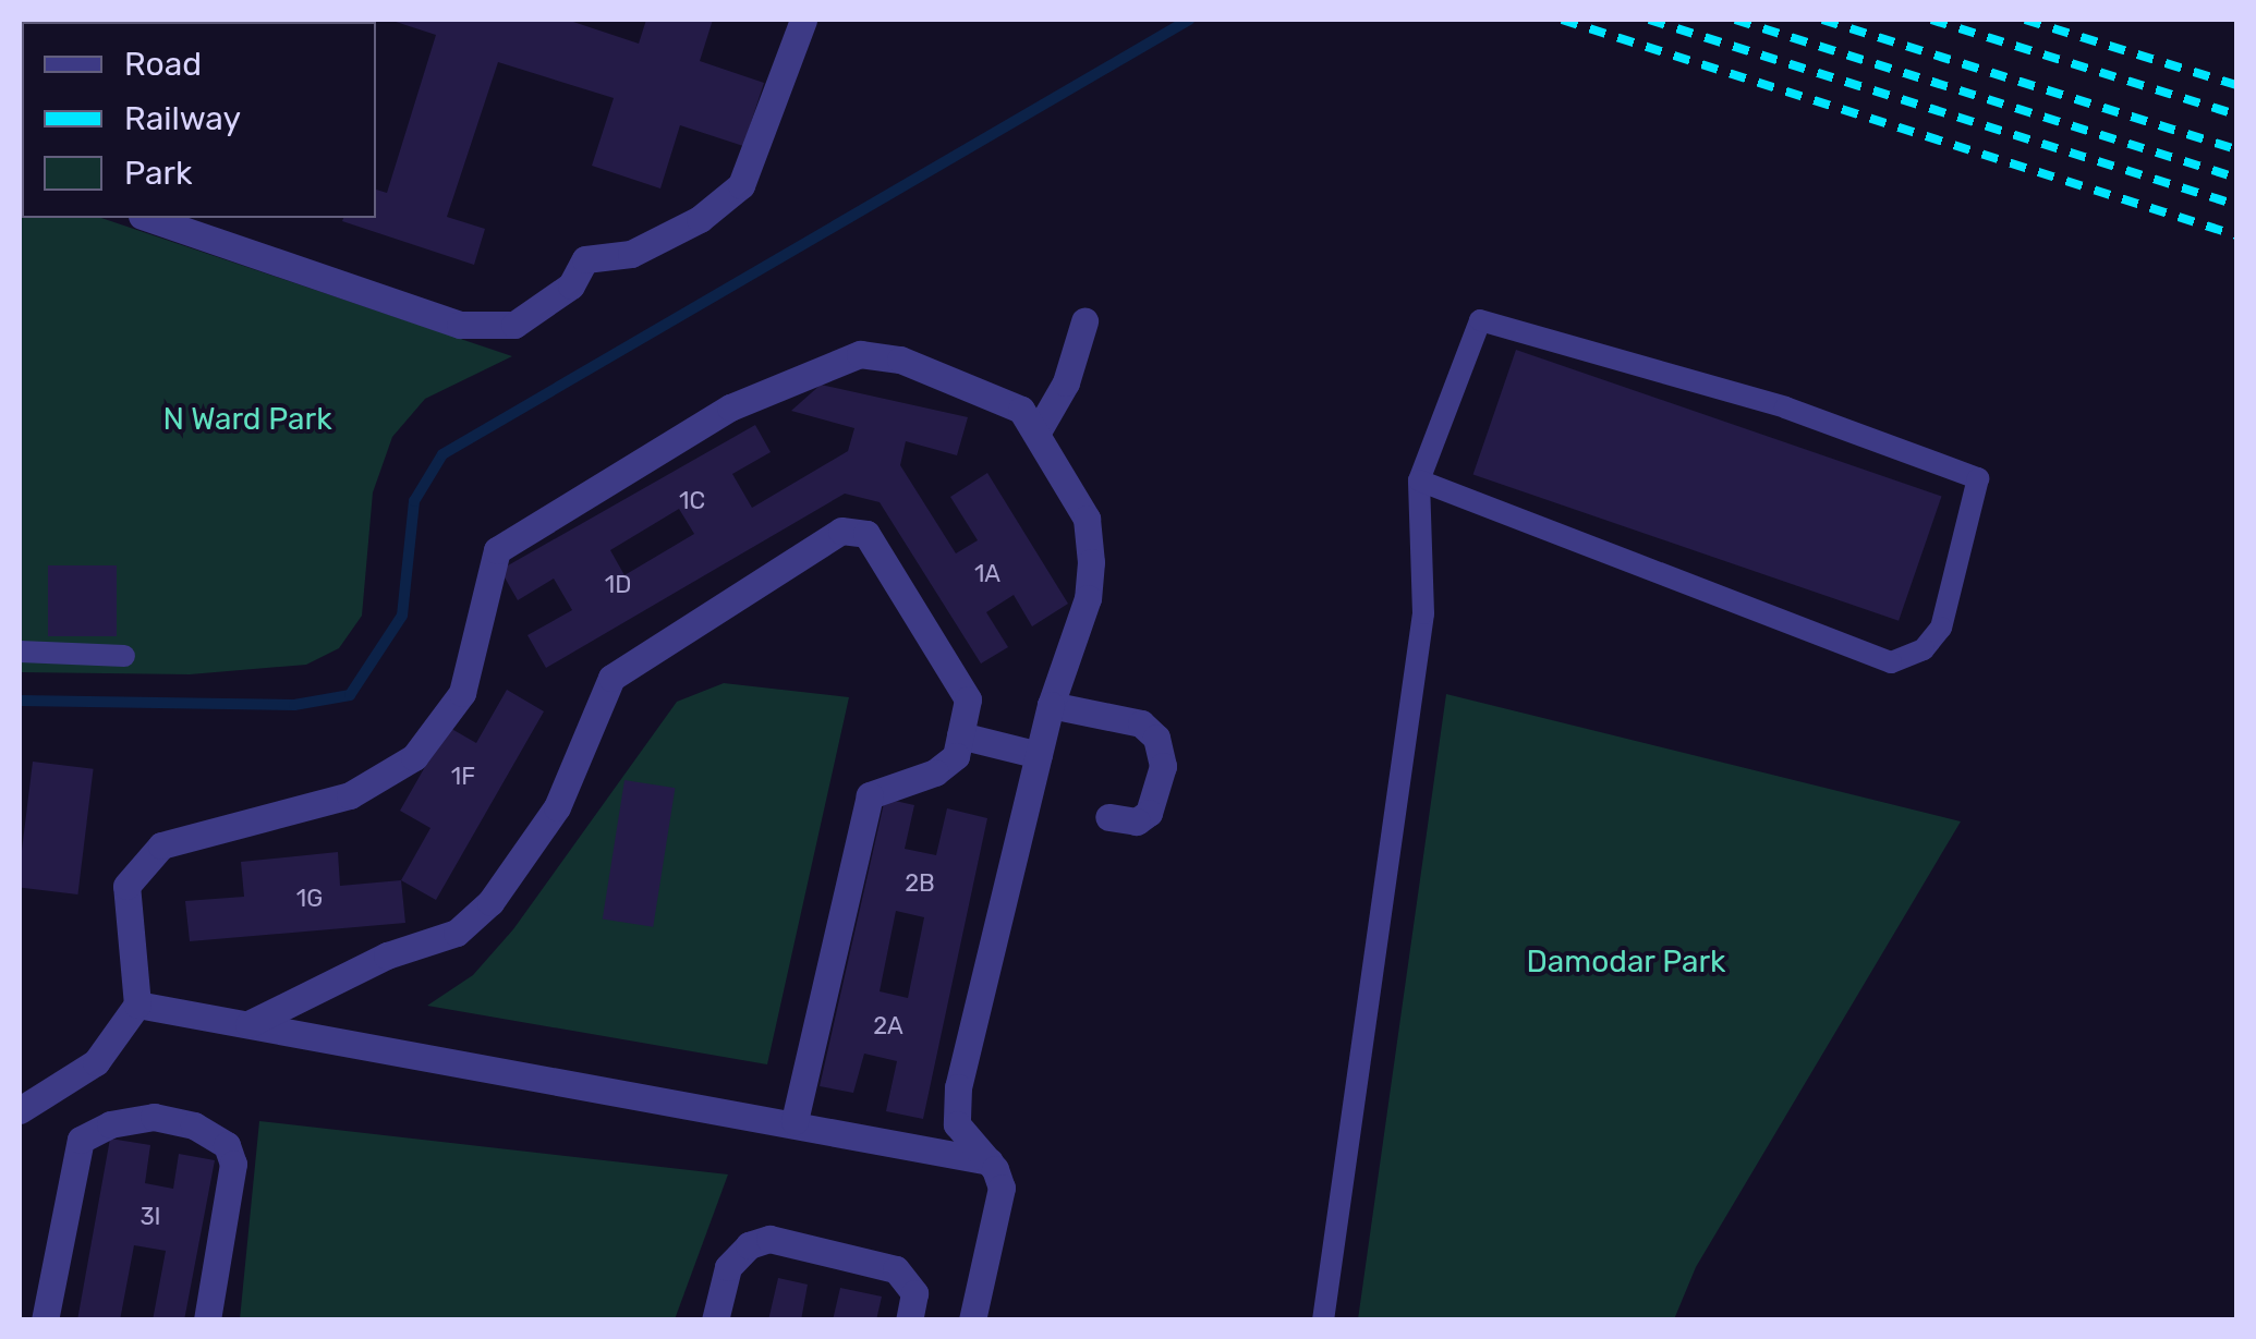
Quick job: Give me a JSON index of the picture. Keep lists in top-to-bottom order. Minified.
{"parks":["N Ward Park","Damodar Park"],"house_numbers":["1C","1A","1D","1F","2B","1G","2A","3I"],"legend":["Road","Railway","Park"]}
